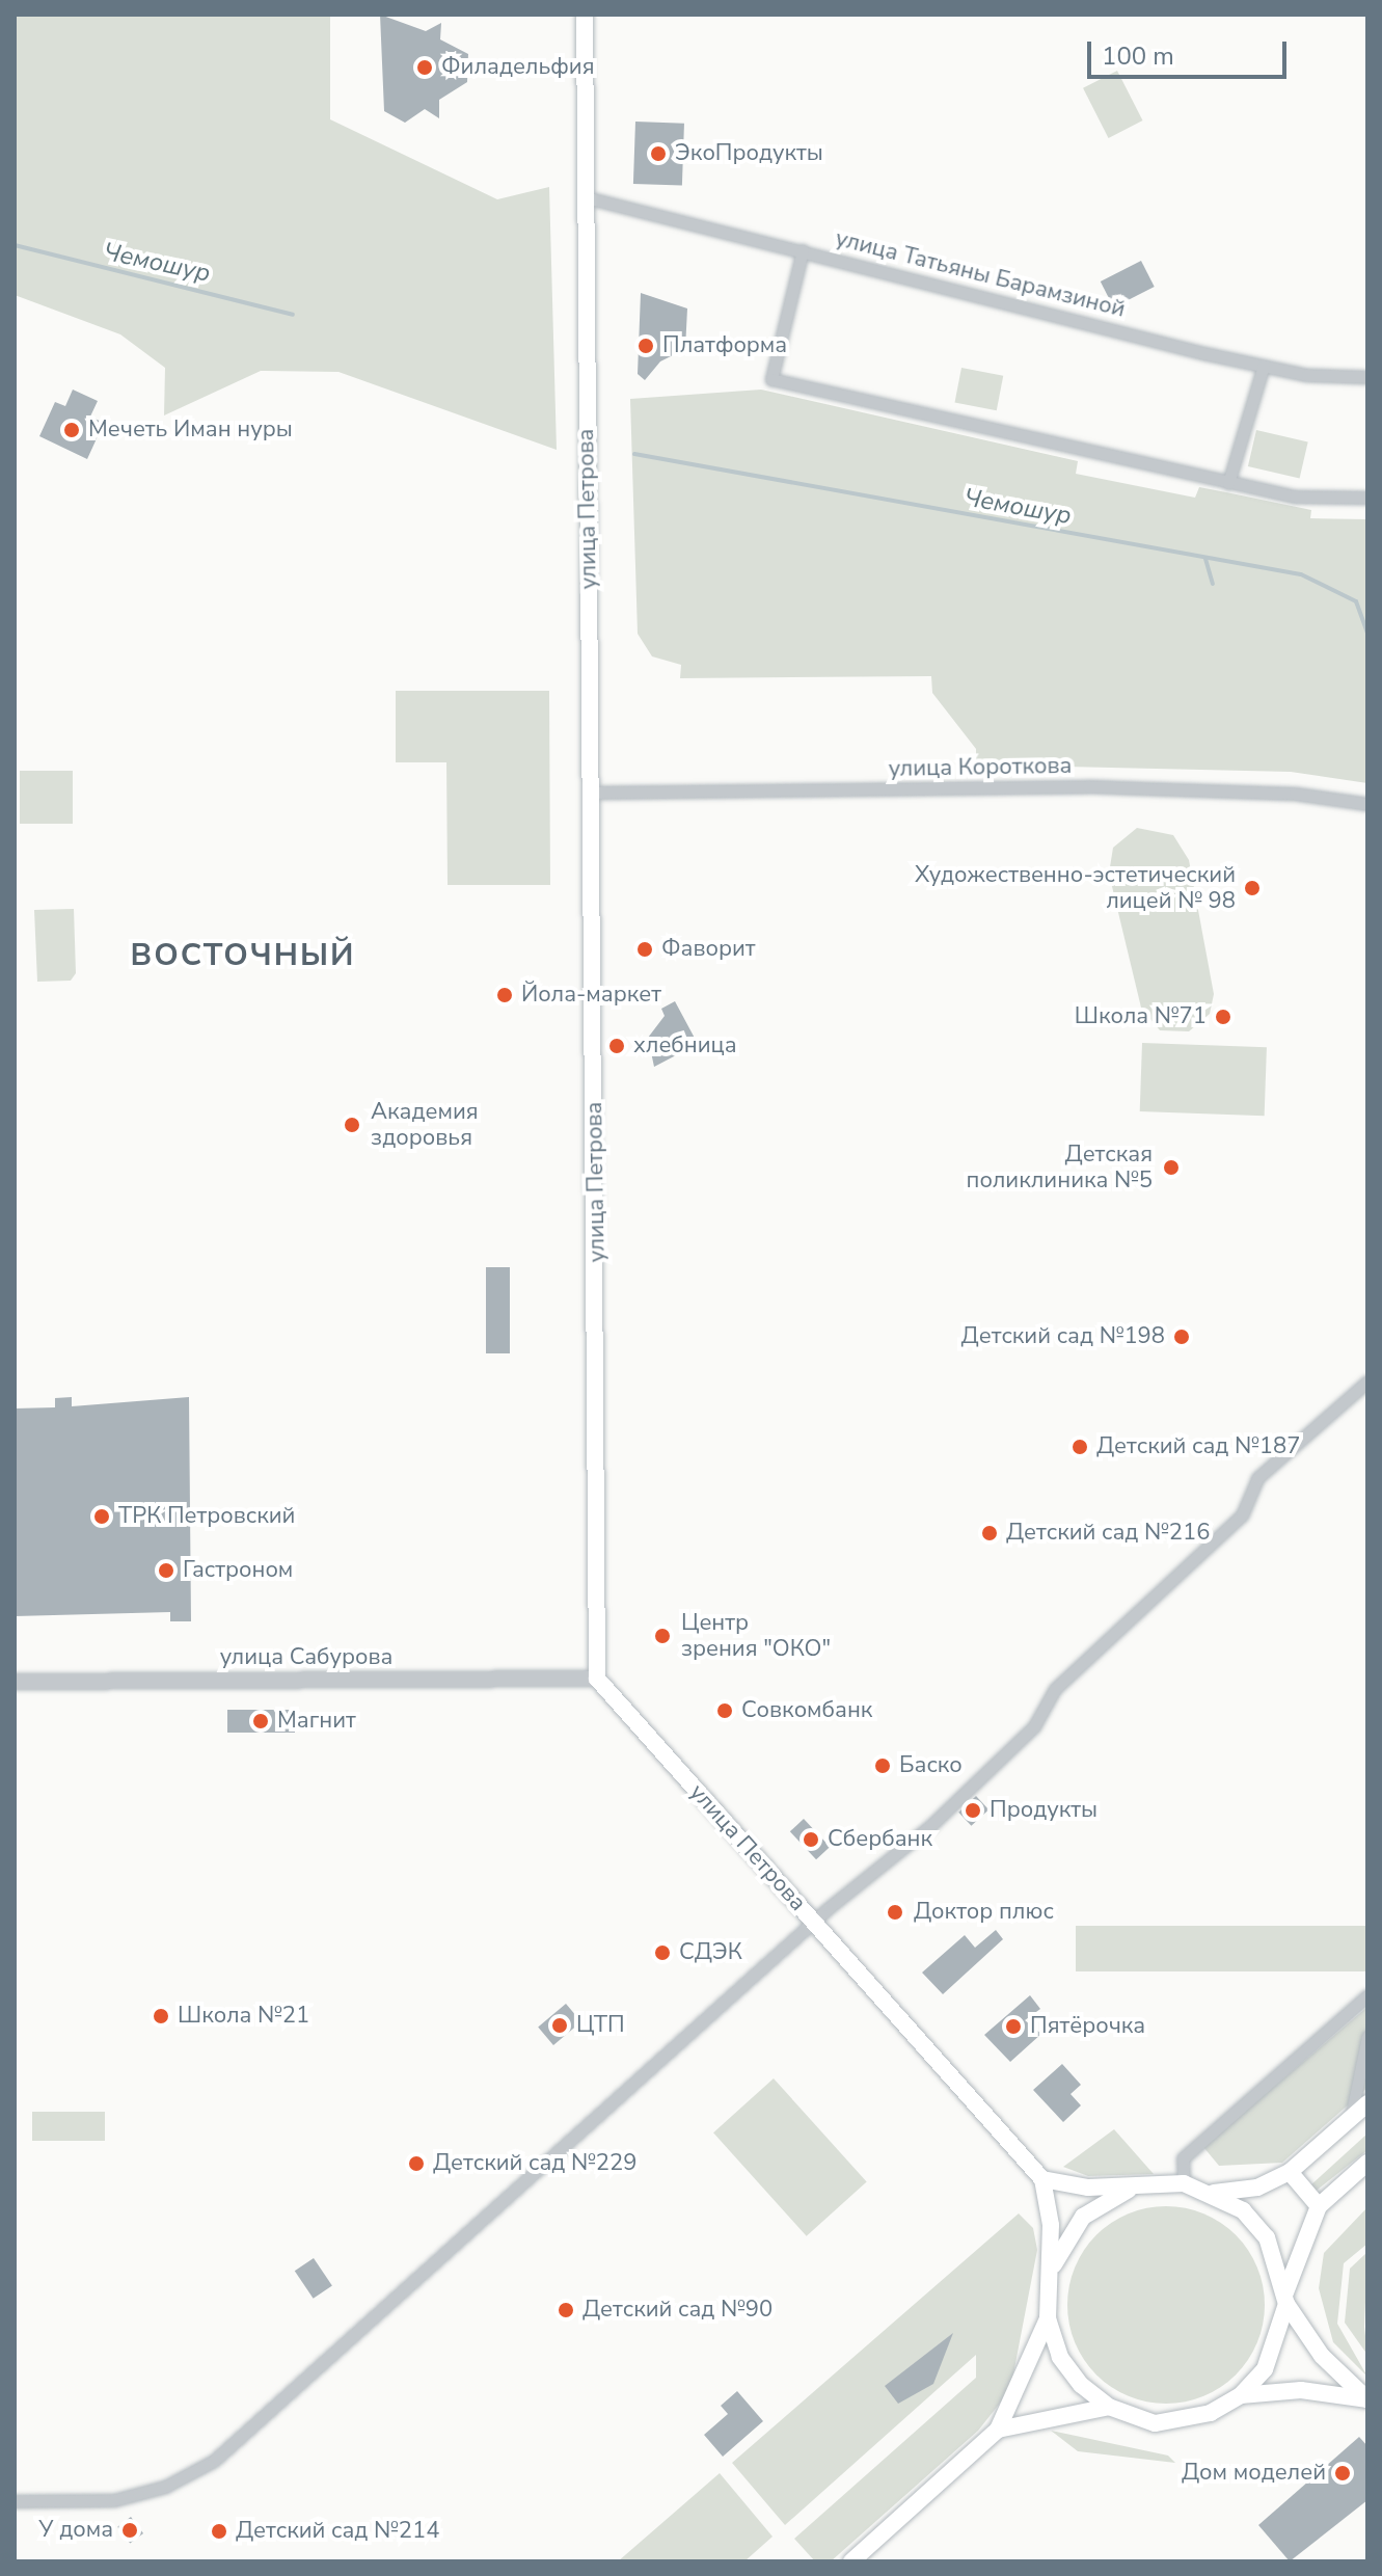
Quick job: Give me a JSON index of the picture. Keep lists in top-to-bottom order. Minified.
{"streets":{"main road":["улица Петрова"],"street":["улица Татьяны Барамзиной","улица Короткова","улица Сабурова"]},"crossings":[["улица Татьяны Барамзиной","улица Петрова"],["улица Петрова","улица Короткова"],["улица Петрова","улица Сабурова"]],"districts":["ВОСТОЧНЫЙ"],"water":["Чемошур"],"places":["Филадельфия","ЭкоПродукты","Платформа","Мечеть Иман нуры","Художественно-эстетический лицей № 98","Фаворит","Йола-маркет","Школа №71","хлебница","Академия здоровья","Детская поликлиника №5","Детский сад №198","Детский сад №187","ТРК Петровский","Детский сад №216","Гастроном","Центр зрения \"ОКО\"","Совкомбанк","Магнит","Баско","Продукты","Сбербанк","Доктор плюс","СДЭК","Школа №21","ЦТП","Пятёрочка","Детский сад №229","Детский сад №90","Дом моделей","У дома","Детский сад №214"],"scale_bar":"100 m"}
